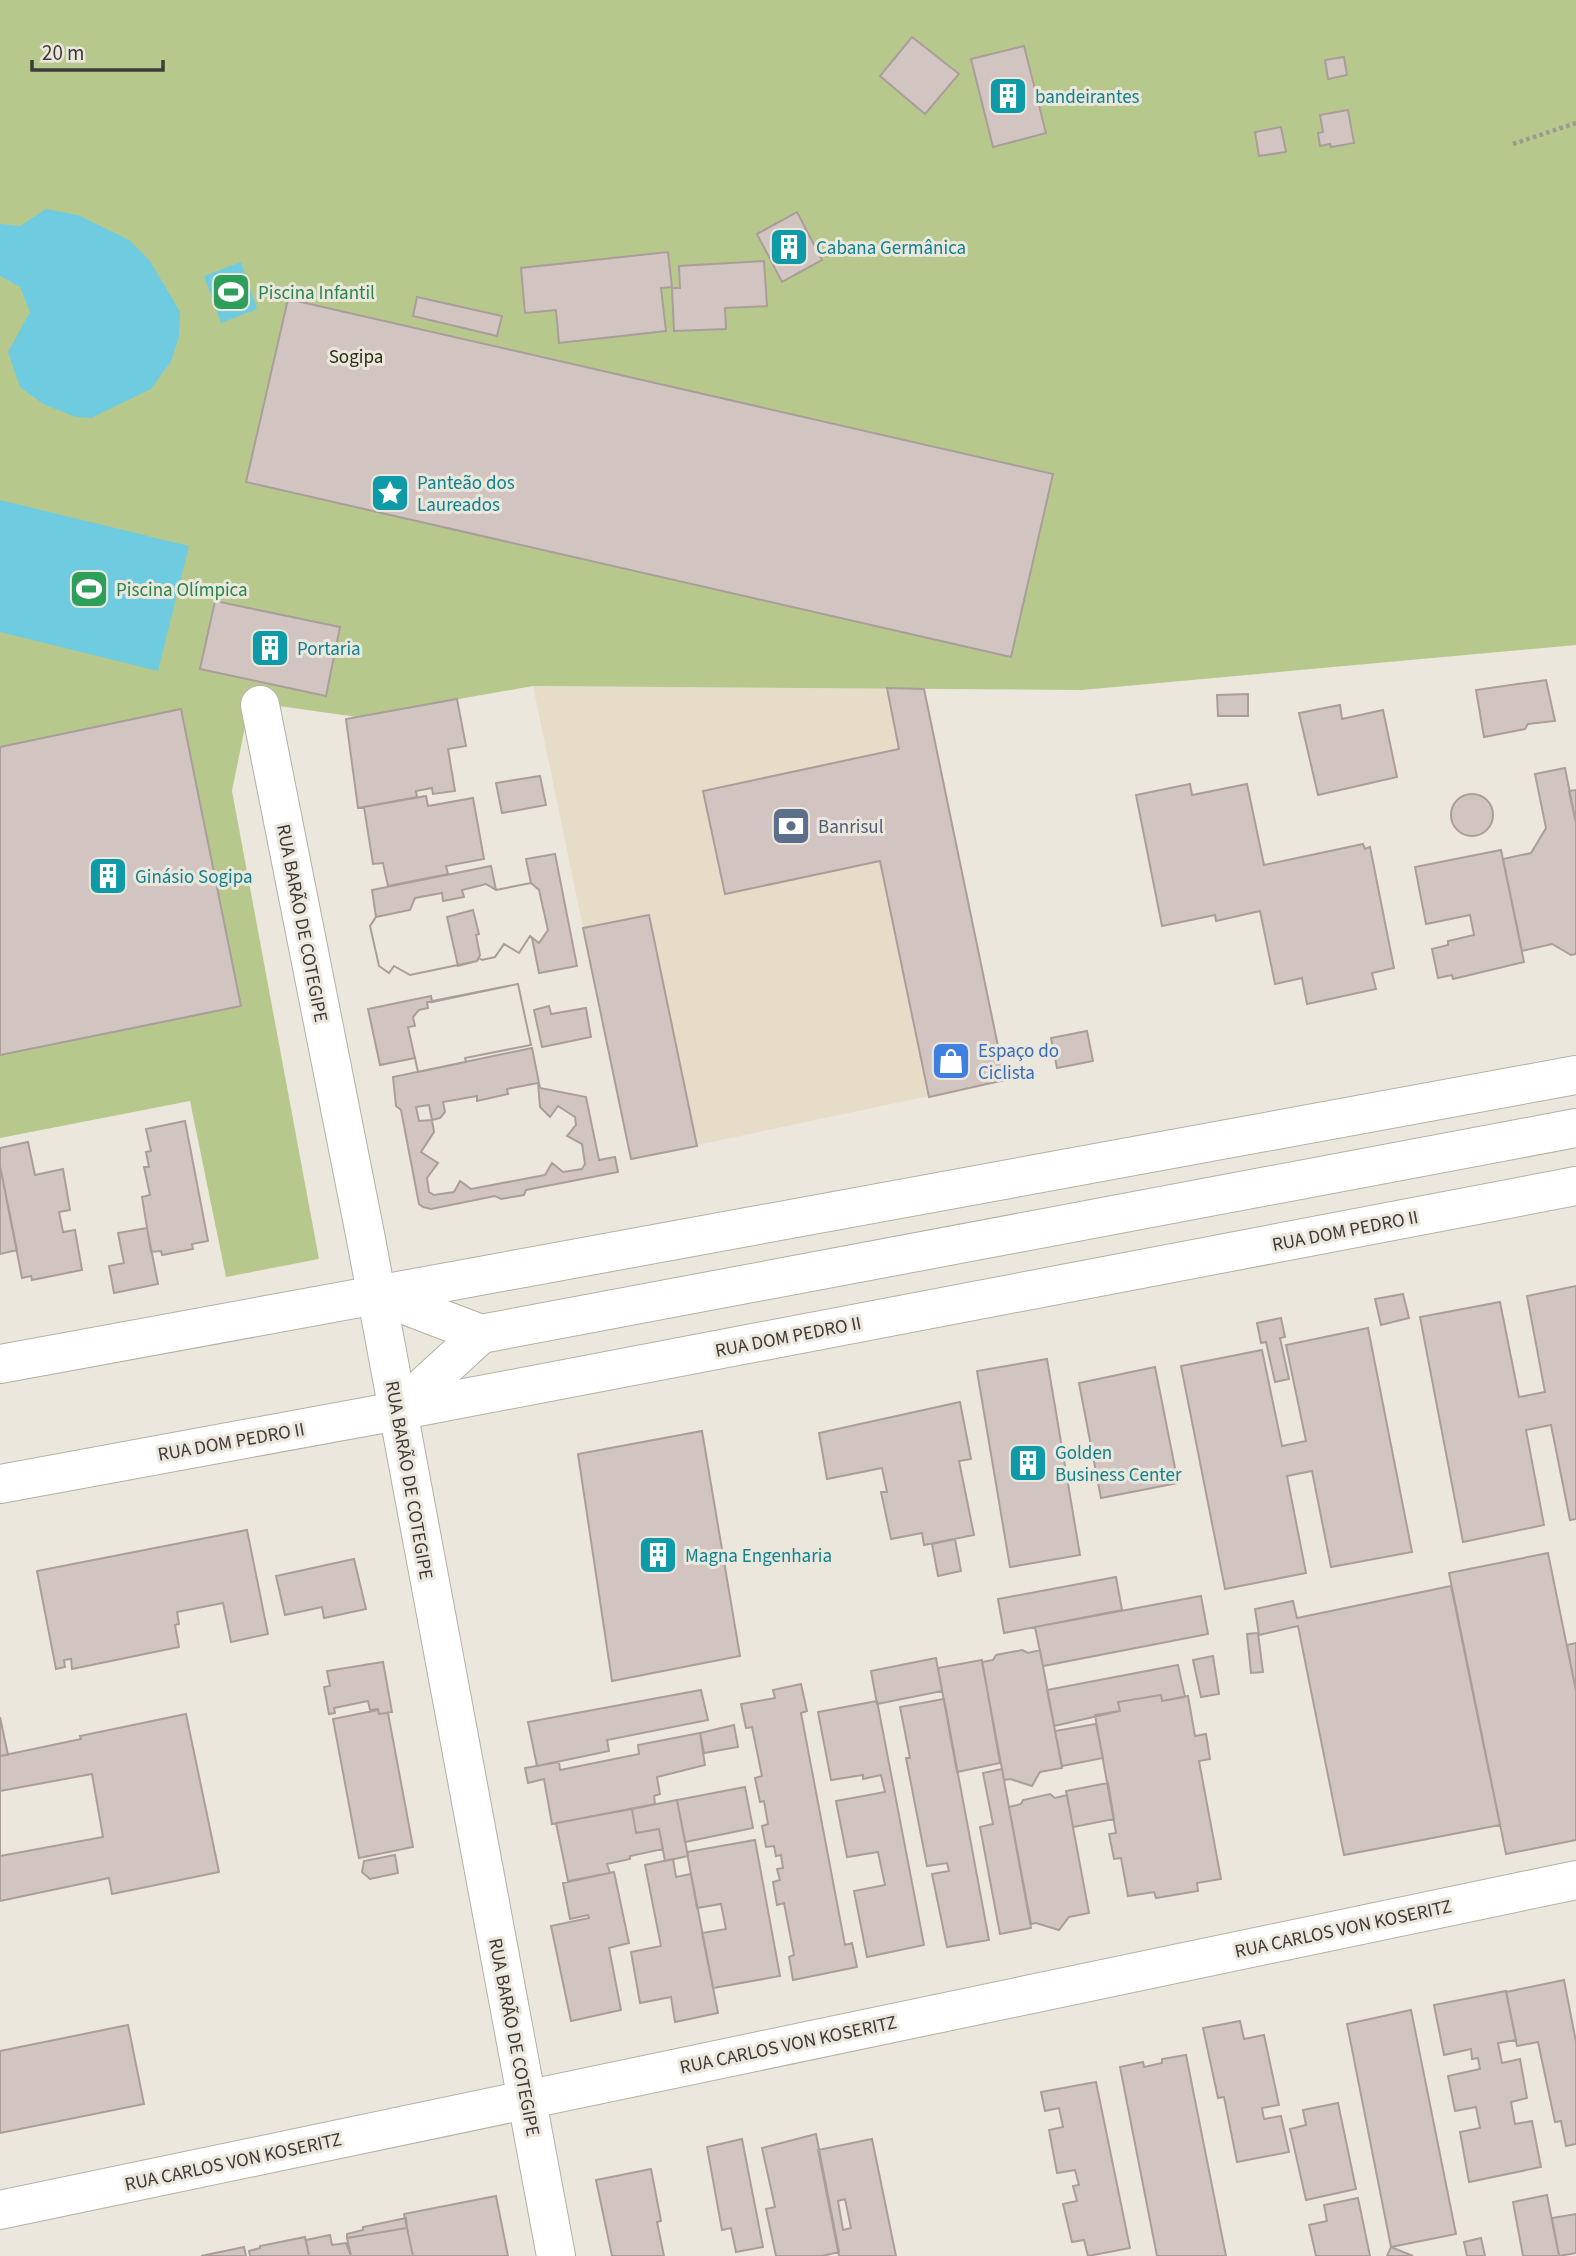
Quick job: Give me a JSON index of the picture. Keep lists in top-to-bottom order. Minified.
{"streets":{"street":["RUA BARÃO DE COTEGIPE","RUA DOM PEDRO II","RUA CARLOS VON KOSERITZ"]},"crossings":[["RUA BARÃO DE COTEGIPE","RUA DOM PEDRO II"],["RUA BARÃO DE COTEGIPE","RUA CARLOS VON KOSERITZ"]],"parks":["Sogipa"],"places":{"building":["bandeirantes","Cabana Germânica","Portaria","Ginásio Sogipa","Golden Business Center","Magna Engenharia"],"sports":["Piscina Infantil","Piscina Olímpica"],"place":["Panteão dos Laureados"],"bank":["Banrisul"],"shop":["Espaço do Ciclista"]},"scale_bar":"20 m"}
